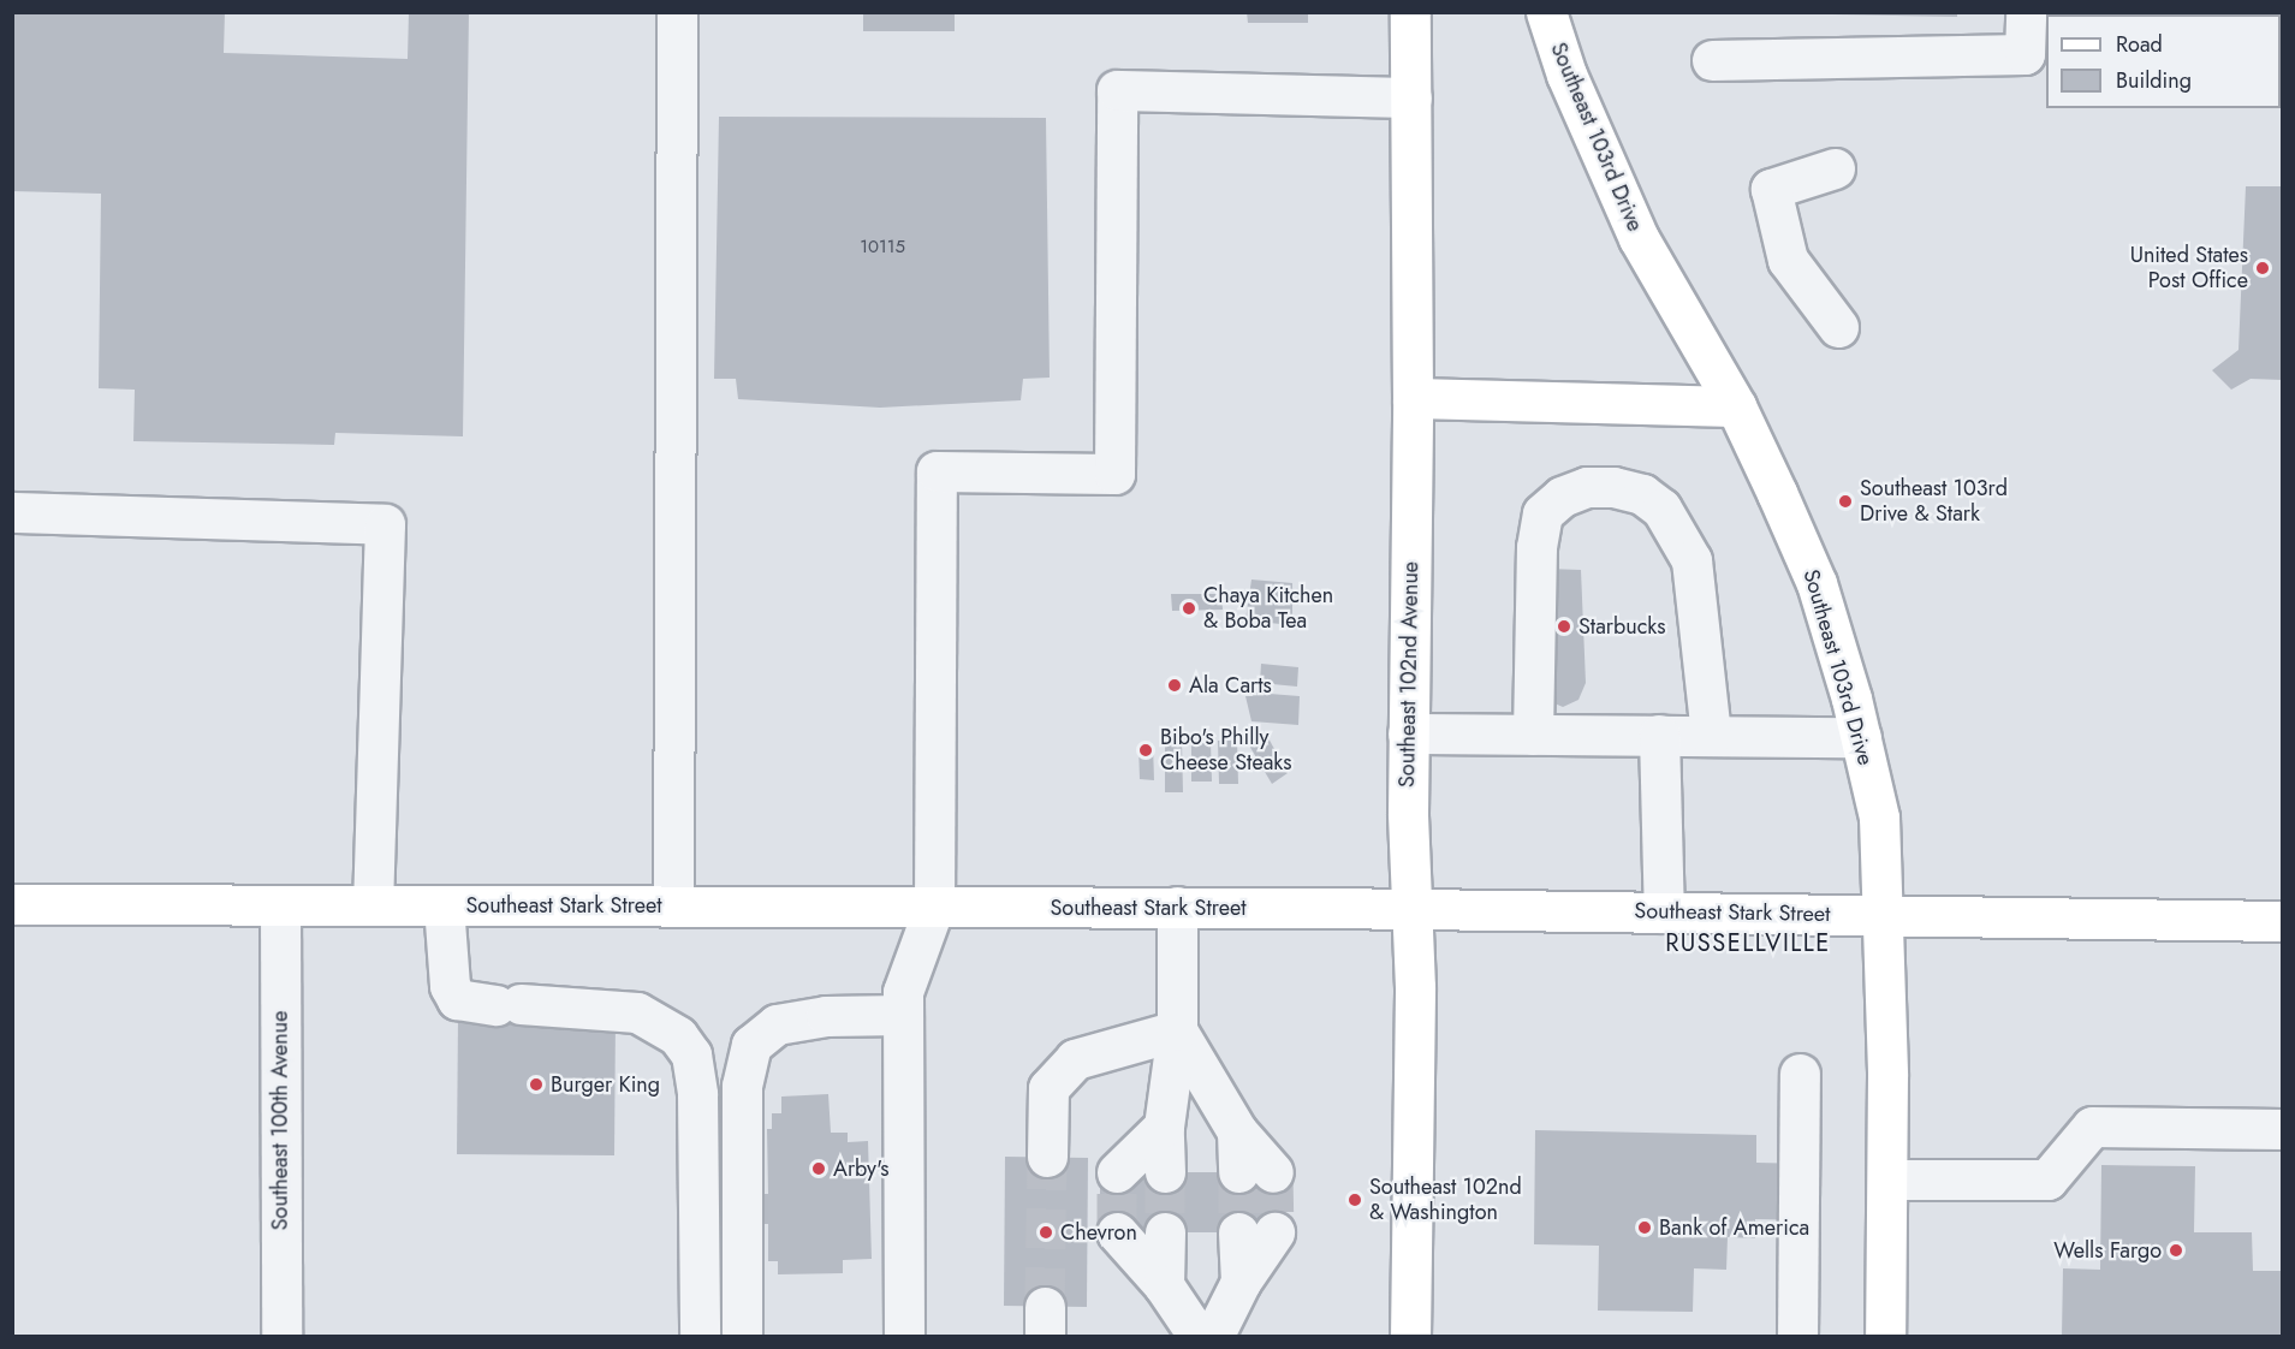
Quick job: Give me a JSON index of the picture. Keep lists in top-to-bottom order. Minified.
{"streets":{"main road":["Southeast 103rd Drive","Southeast 102nd Avenue","Southeast Stark Street"],"street":["Southeast 100th Avenue"]},"crossings":[["Southeast 103rd Drive","Southeast Stark Street"],["Southeast 102nd Avenue","Southeast Stark Street"],["Southeast Stark Street","Southeast 100th Avenue"]],"districts":["RUSSELLVILLE"],"places":["United States Post Office","Southeast 103rd Drive & Stark","Chaya Kitchen & Boba Tea","Starbucks","Ala Carts","Bibo's Philly Cheese Steaks","Burger King","Arby's","Southeast 102nd & Washington","Bank of America","Chevron","Wells Fargo"],"house_numbers":["10115"],"legend":["Road","Building"]}
